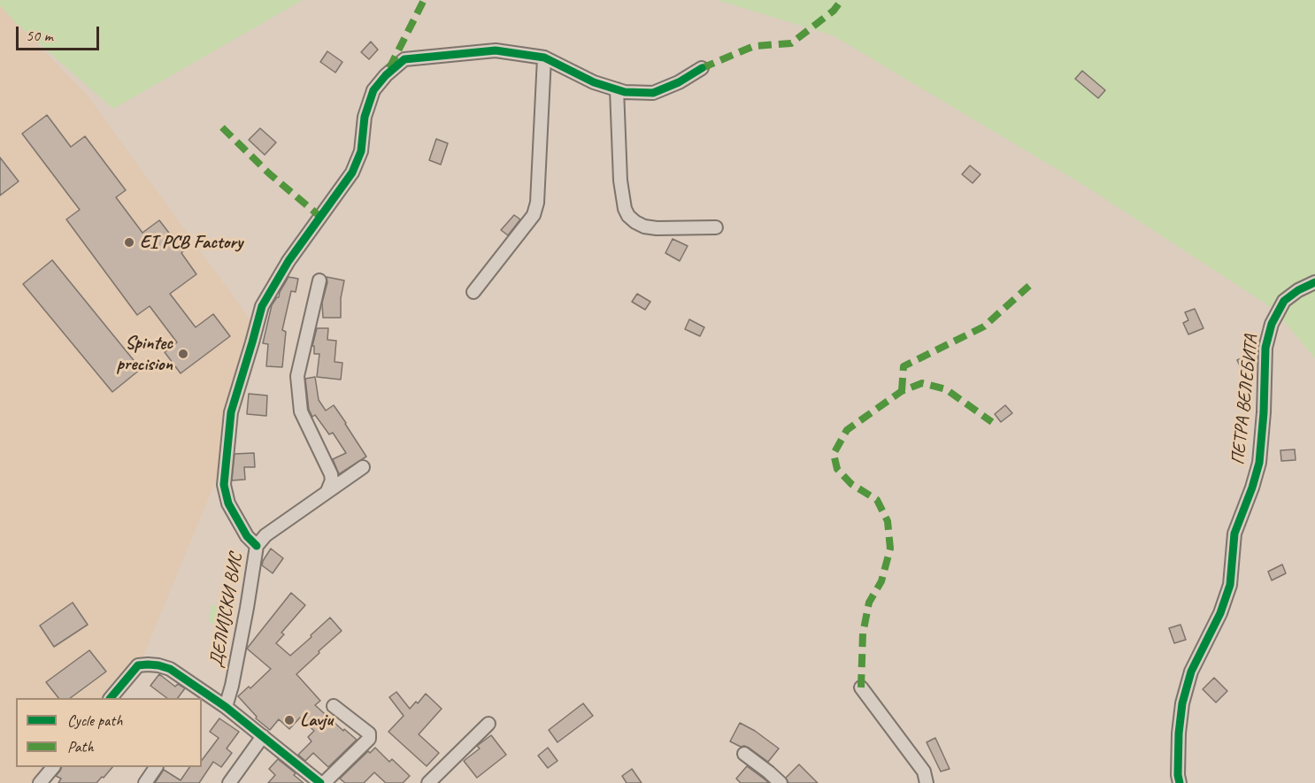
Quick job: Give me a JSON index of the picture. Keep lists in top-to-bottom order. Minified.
{"streets":{"street":["ПЕТРА ВЕЛЕБИТА","ДЕЛИЈСКИ ВИС"]},"places":["EI PCB Factory","Spintec precision","Lavju"],"legend":["Cycle path","Path"],"scale_bar":"50 m"}
